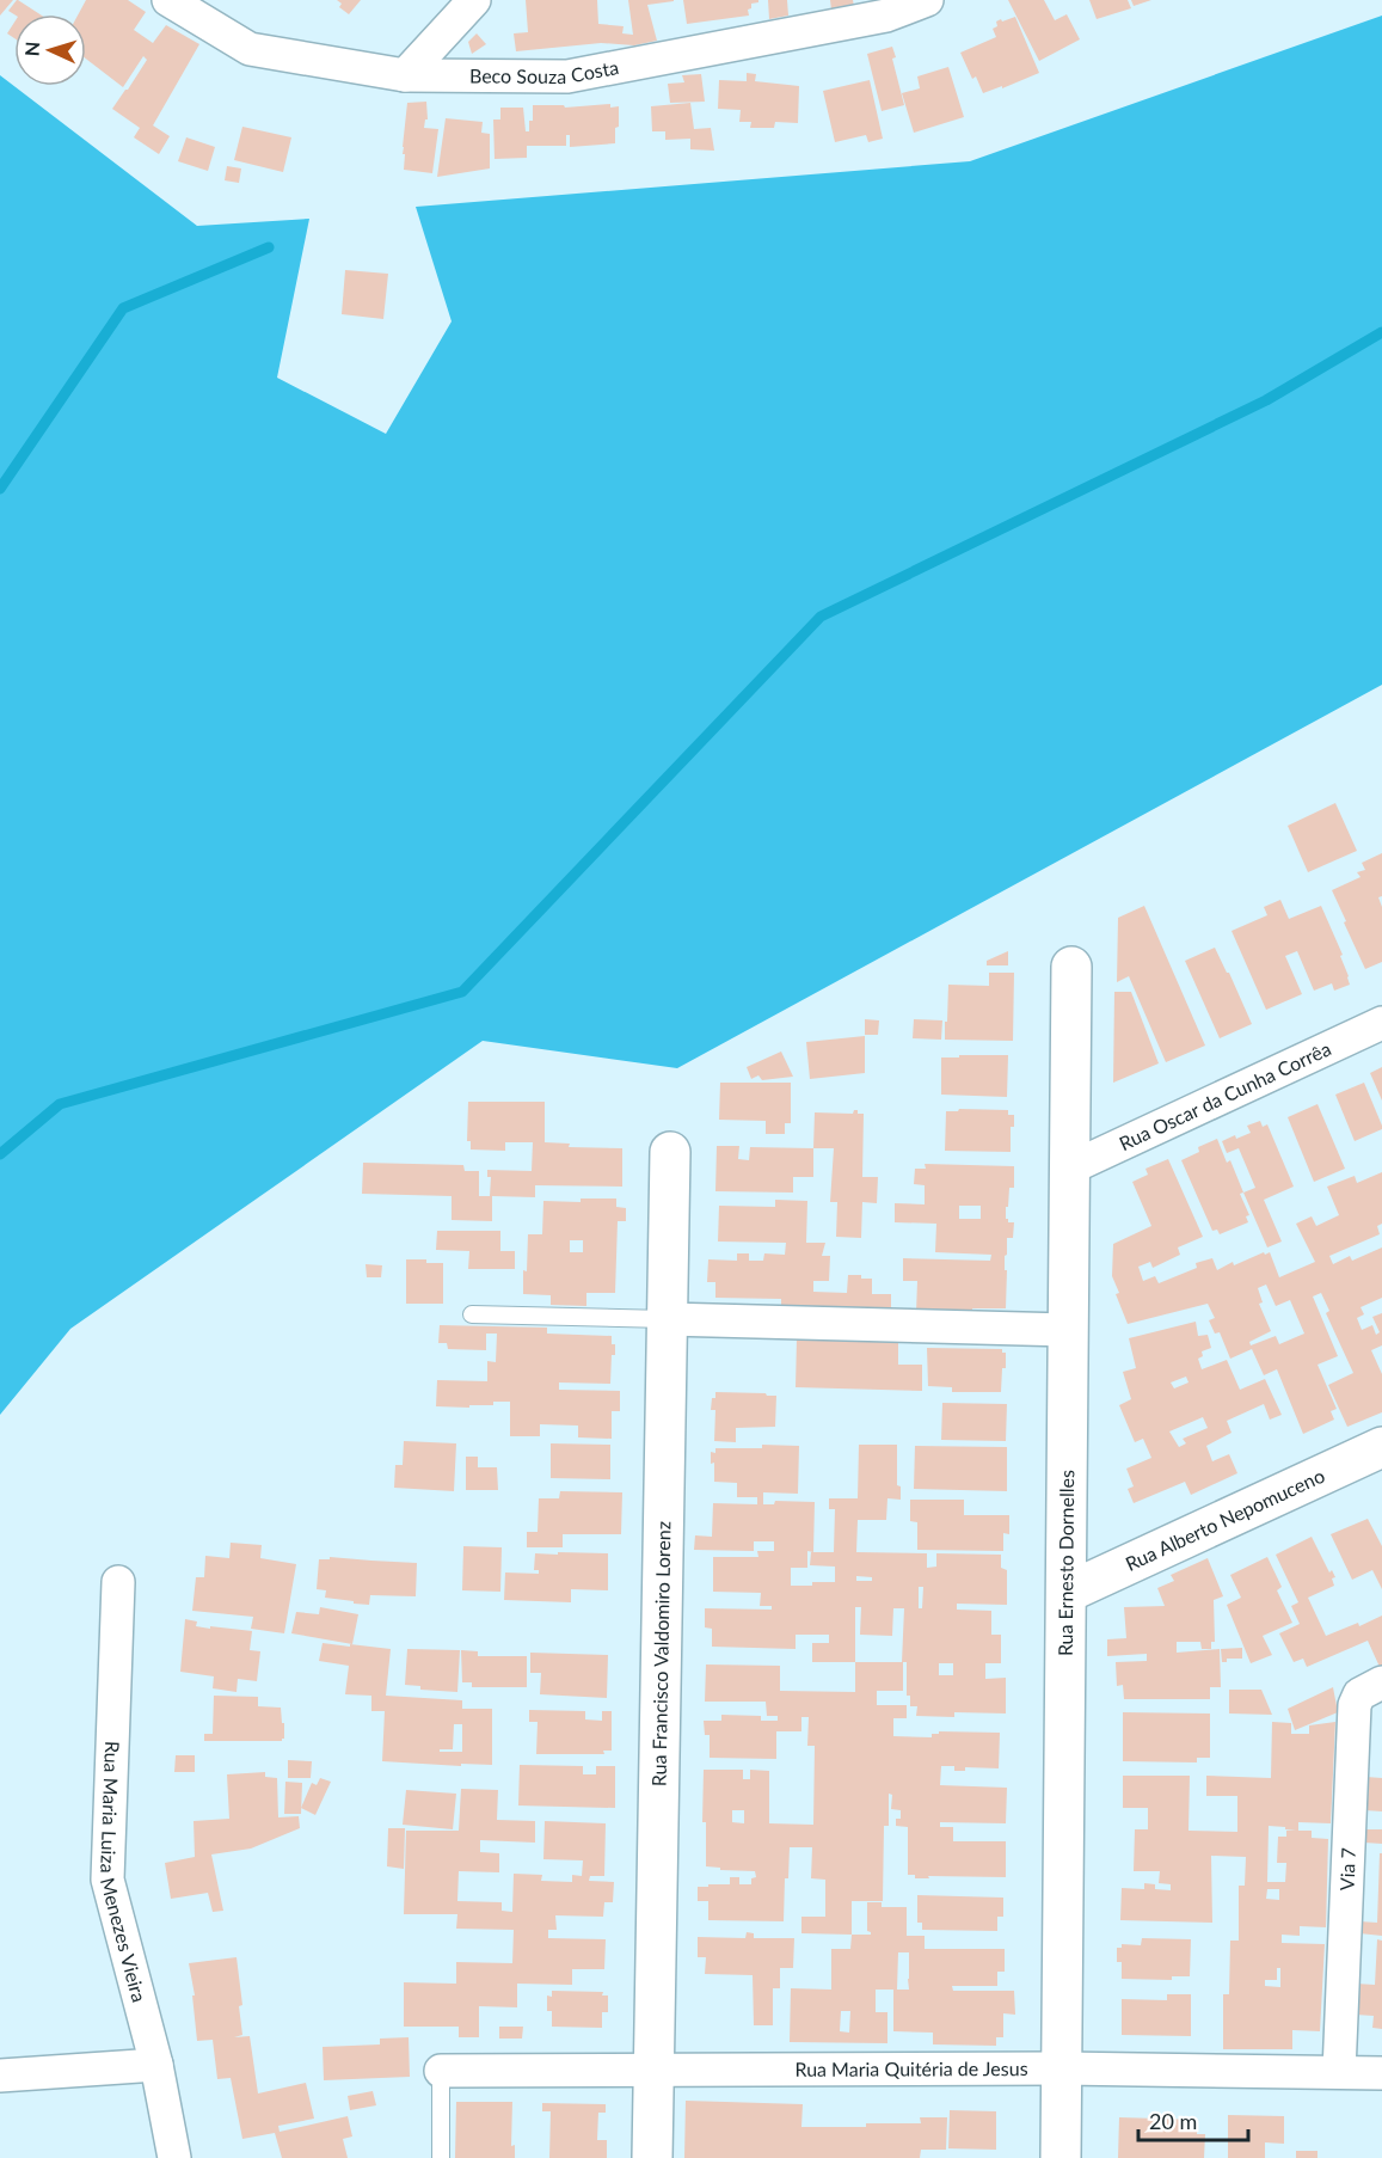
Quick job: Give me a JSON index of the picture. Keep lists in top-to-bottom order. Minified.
{"streets":{"street":["Beco Souza Costa","Rua Oscar da Cunha Corrêa","Rua Alberto Nepomuceno","Rua Ernesto Dornelles","Rua Francisco Valdomiro Lorenz","Via 7","Rua Maria Luiza Menezes Vieira","Rua Maria Quitéria de Jesus"]},"crossings":[["Rua Oscar da Cunha Corrêa","Rua Ernesto Dornelles"],["Rua Alberto Nepomuceno","Rua Ernesto Dornelles"],["Rua Ernesto Dornelles","Rua Maria Quitéria de Jesus"],["Rua Francisco Valdomiro Lorenz","Rua Maria Quitéria de Jesus"],["Via 7","Rua Maria Quitéria de Jesus"]],"scale_bar":"20 m","north":"left"}
